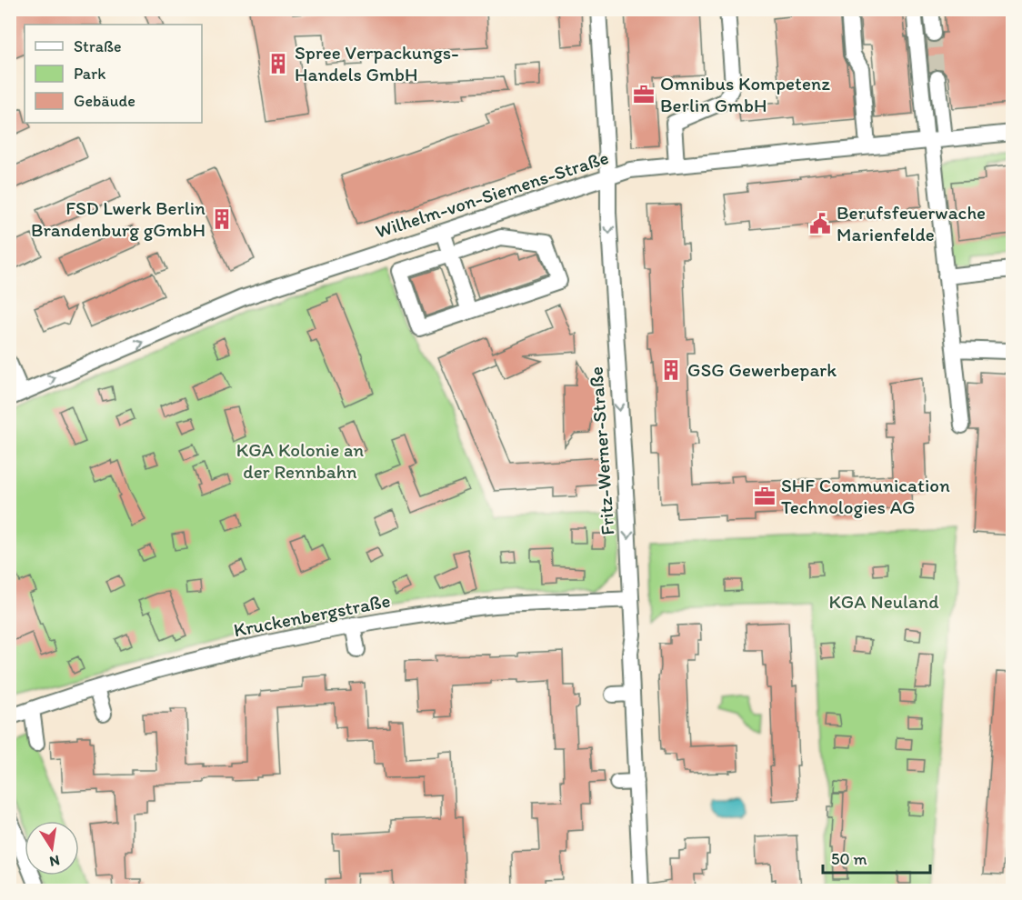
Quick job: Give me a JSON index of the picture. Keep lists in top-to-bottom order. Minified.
{"streets":{"street":["Wilhelm-von-Siemens-Straße","Fritz-Werner-Straße","Kruckenbergstraße"]},"crossings":[["Wilhelm-von-Siemens-Straße","Fritz-Werner-Straße"],["Fritz-Werner-Straße","Kruckenbergstraße"]],"one_way":["Wilhelm-von-Siemens-Straße","Fritz-Werner-Straße"],"parks":["KGA Kolonie an der Rennbahn","KGA Neuland"],"places":{"building":["Spree Verpackungs- Handels GmbH","FSD Lwerk Berlin Brandenburg gGmbH","GSG Gewerbepark"],"office":["Omnibus Kompetenz Berlin GmbH","SHF Communication Technologies AG"],"public building":["Berufsfeuerwache Marienfelde"]},"legend":["Straße","Park","Gebäude"],"scale_bar":"50 m","north":"bottom"}
